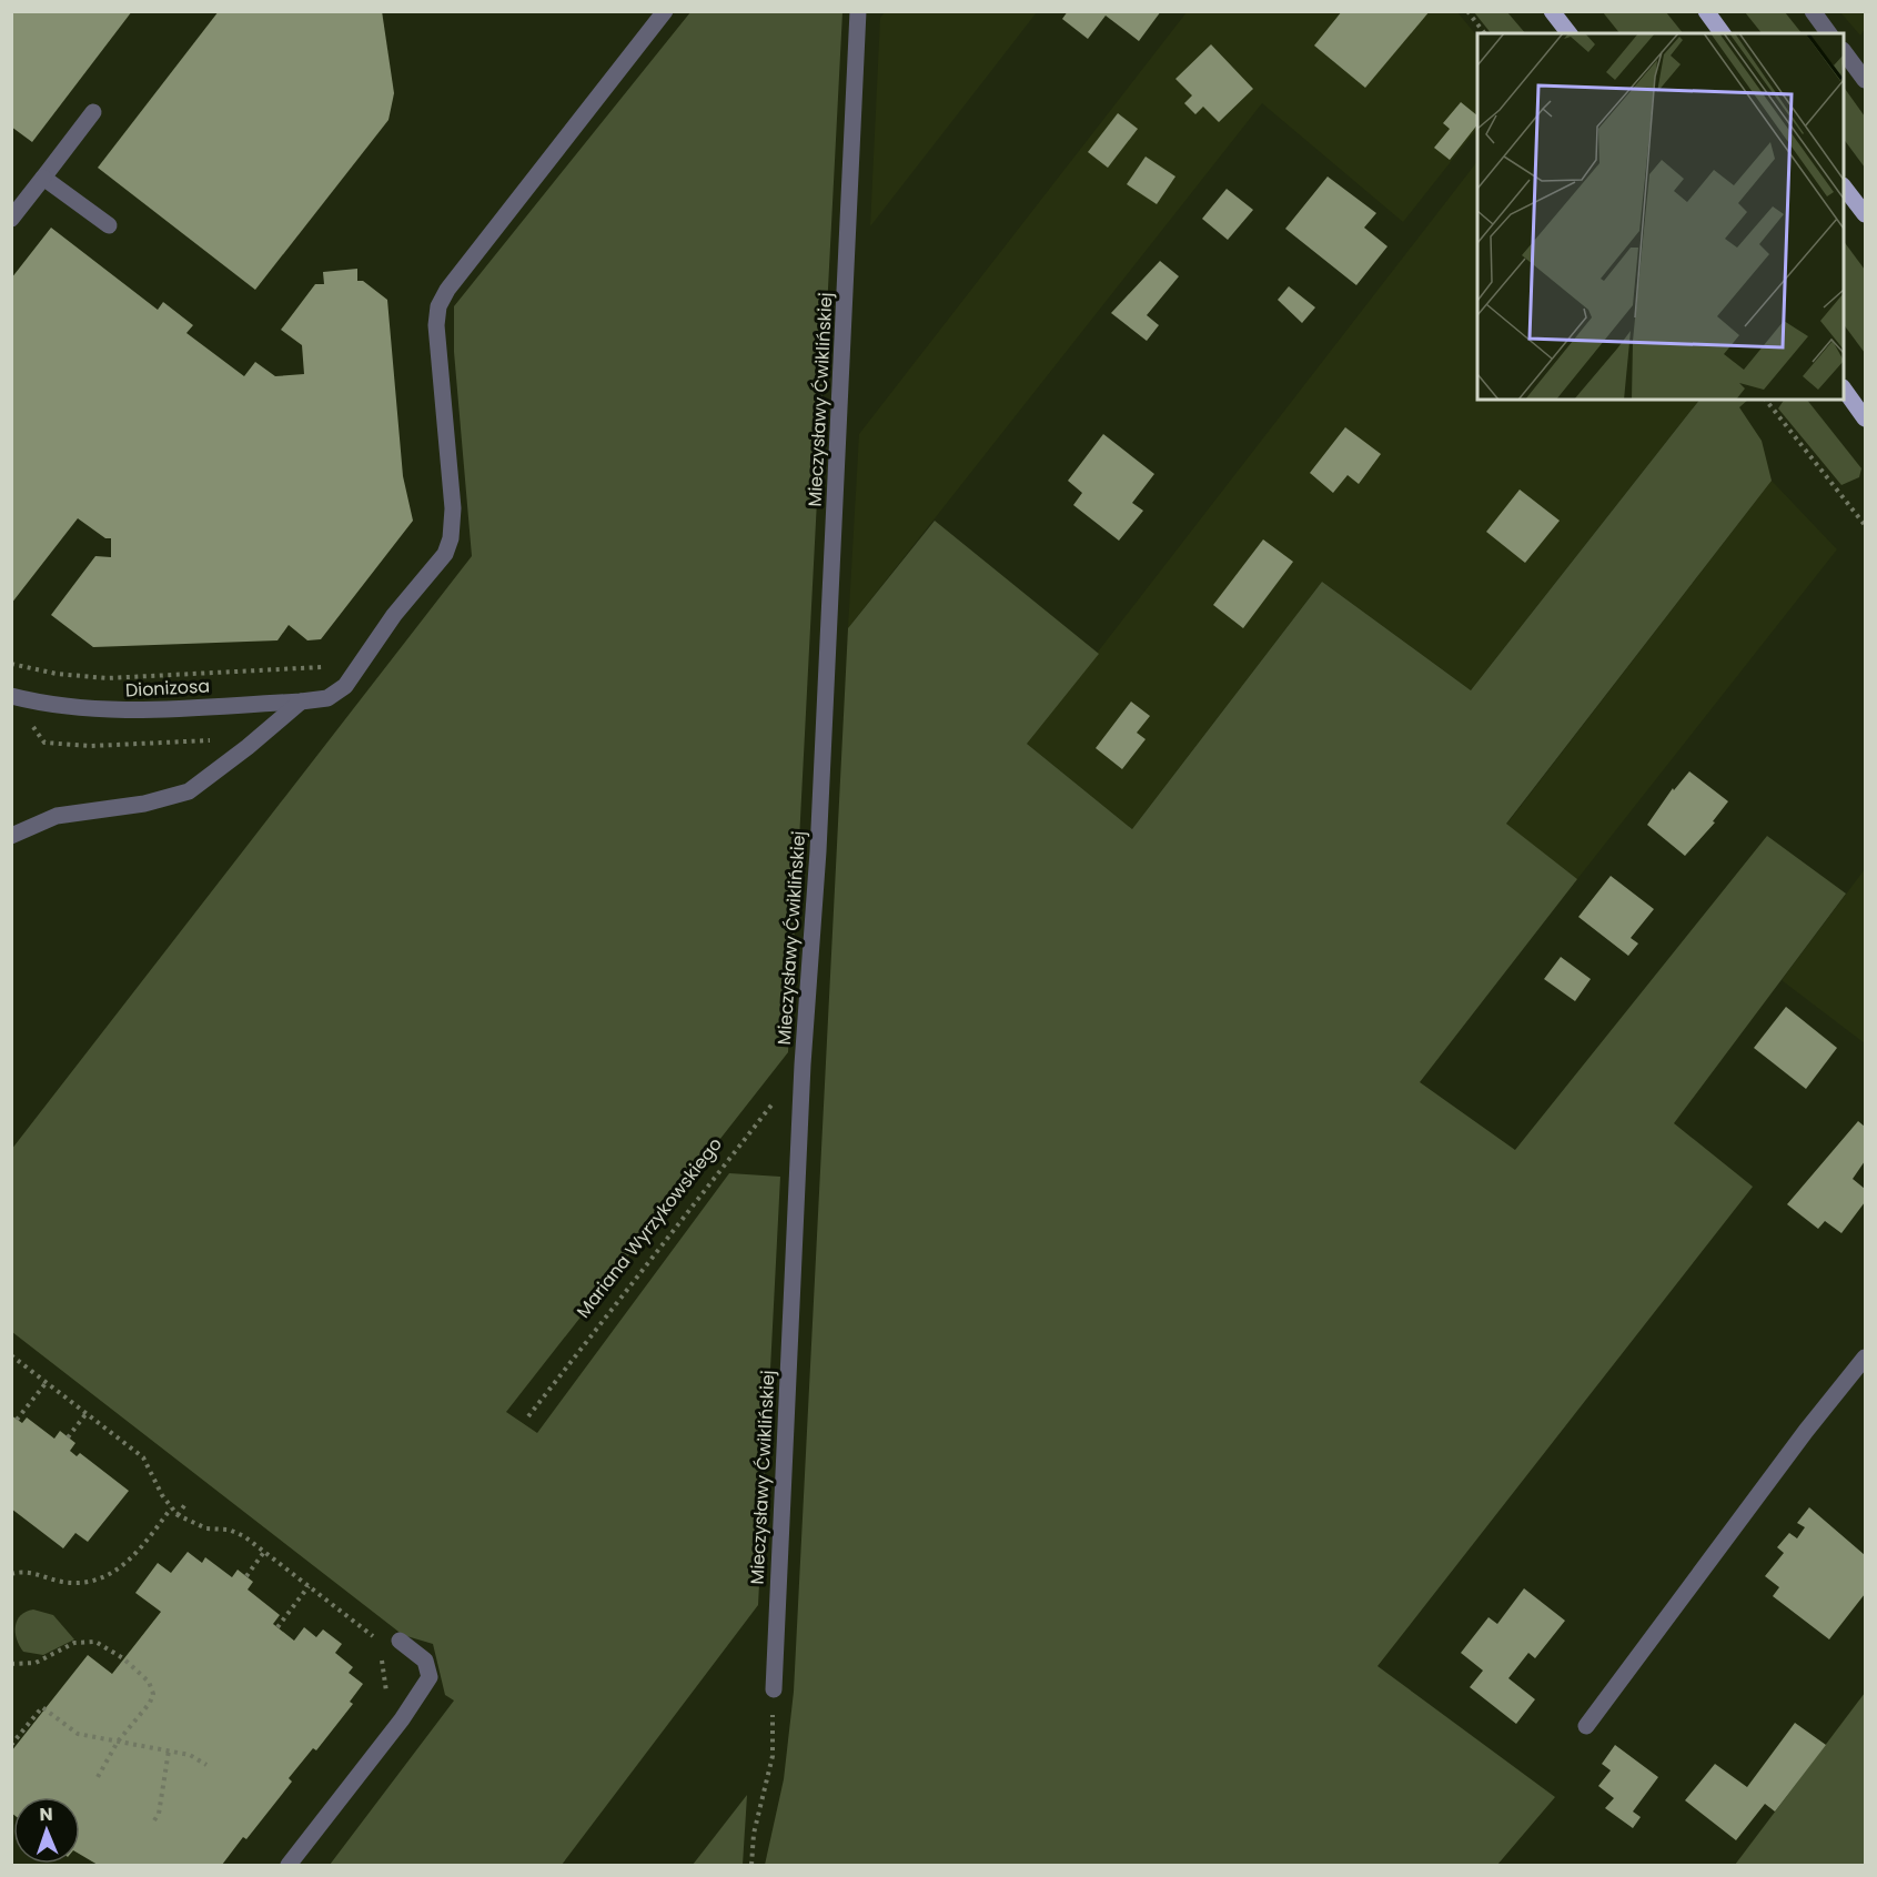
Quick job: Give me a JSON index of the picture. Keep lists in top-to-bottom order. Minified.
{"streets":{"street":["Mieczysławy Ćwiklińskiej","Dionizosa"],"path":["Mariana Wyrzykowskiego"]},"crossings":[["Mieczysławy Ćwiklińskiej","Mariana Wyrzykowskiego"]],"north":"top"}
